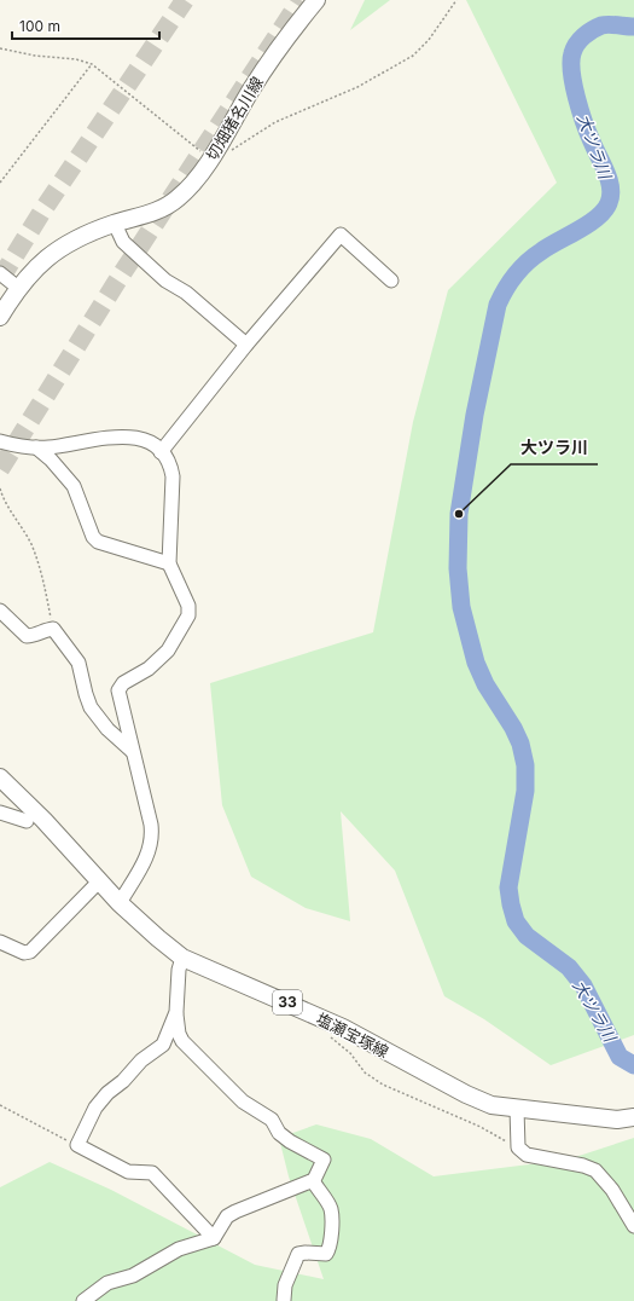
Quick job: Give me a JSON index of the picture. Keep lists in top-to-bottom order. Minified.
{"streets":{"main road":["切畑猪名川線","33","塩瀬宝塚線"]},"water":["大ツラ川"],"places":["大ツラ川"],"scale_bar":"100 m"}
